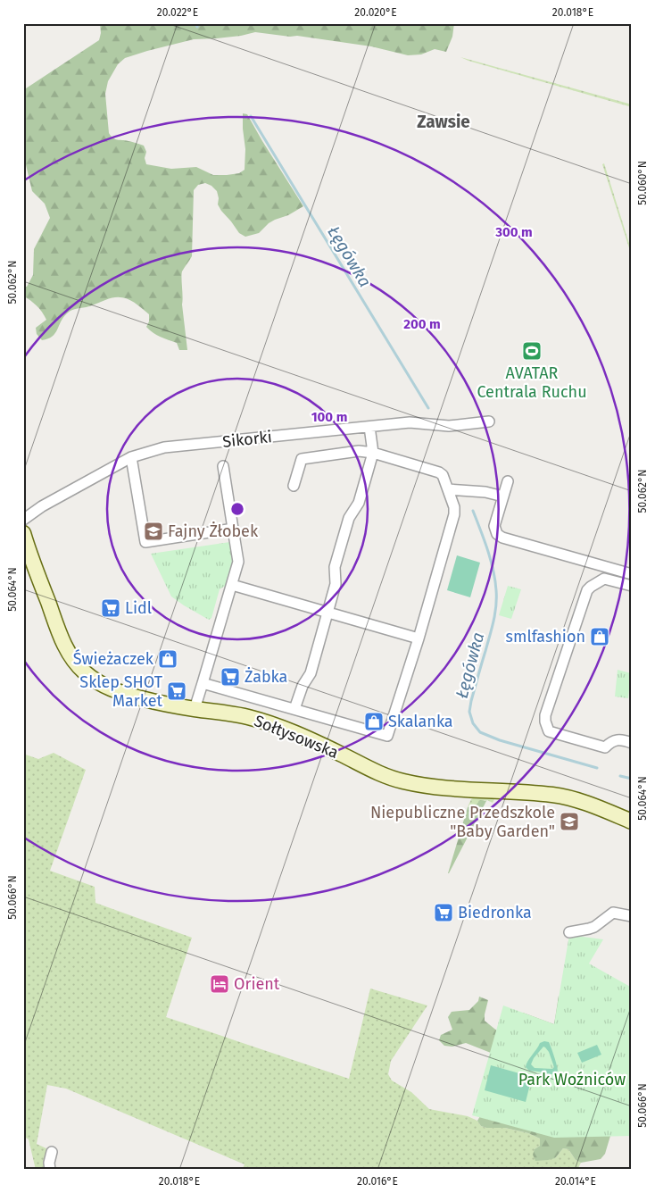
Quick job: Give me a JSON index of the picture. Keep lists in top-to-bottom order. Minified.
{"streets":{"street":["Sikorki","Sołtysowska"]},"districts":["Zawsie"],"water":["Łęgówka"],"parks":["Park Woźniców"],"places":{"sports":["AVATAR Centrala Ruchu"],"school or university":["Fajny Żłobek","Niepubliczne Przedszkole \"Baby Garden\""],"supermarket":["Lidl","Żabka","Sklep SHOT Market","Biedronka"],"shop":["smlfashion","Świeżaczek","Skalanka"],"hotel":["Orient"]},"coordinates":["20.022°E","20.020°E","20.018°E","50.060°N","50.062°N","50.064°N","50.066°N","20.016°E","20.014°E"],"rings":["300 m","200 m","100 m"]}
